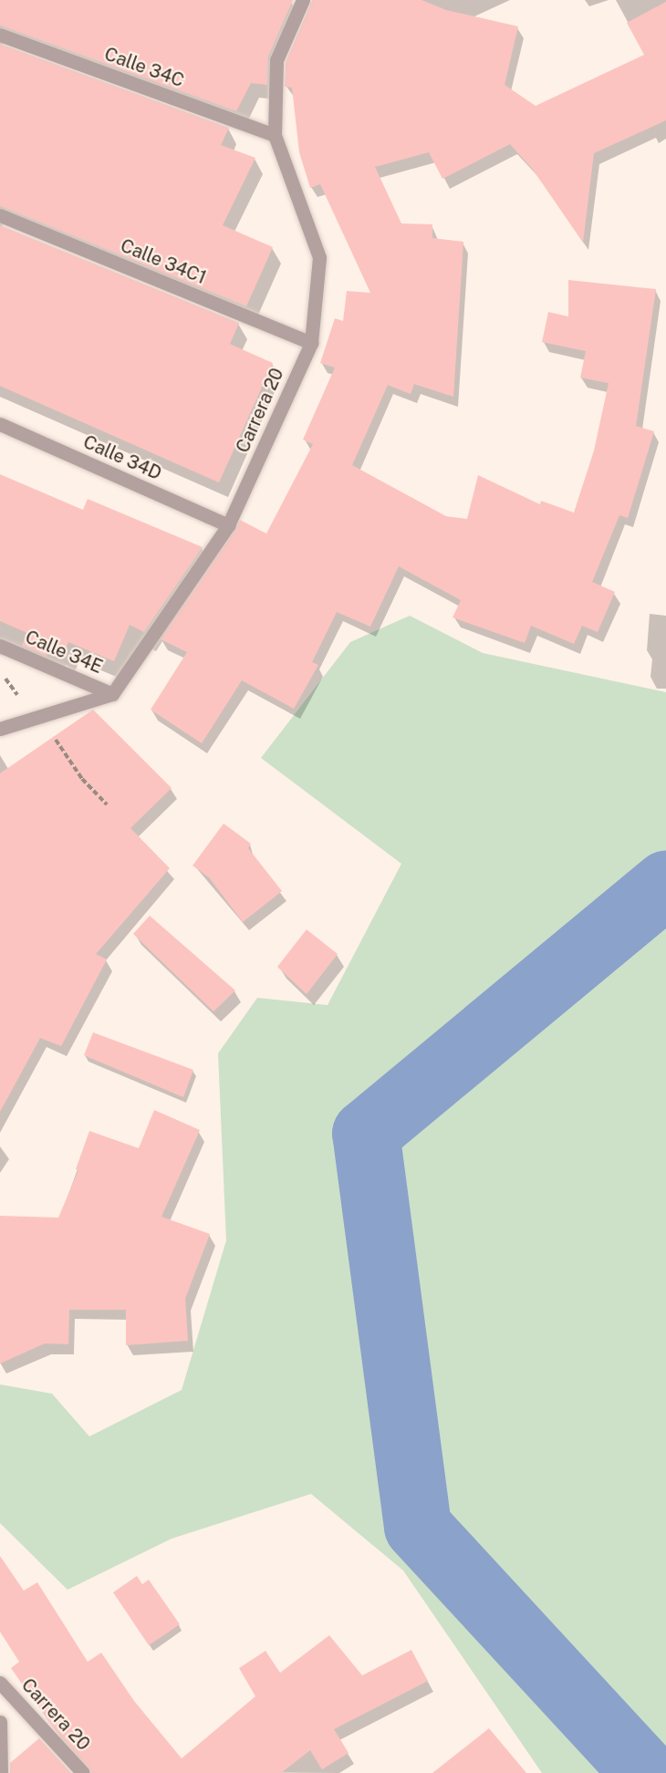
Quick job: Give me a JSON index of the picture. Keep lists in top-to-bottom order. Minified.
{"streets":{"street":["Calle 34C","Calle 34C1","Carrera 20","Calle 34D","Calle 34E"]},"crossings":[["Calle 34C","Carrera 20"],["Calle 34C1","Carrera 20"],["Carrera 20","Calle 34D"],["Carrera 20","Calle 34E"]]}
